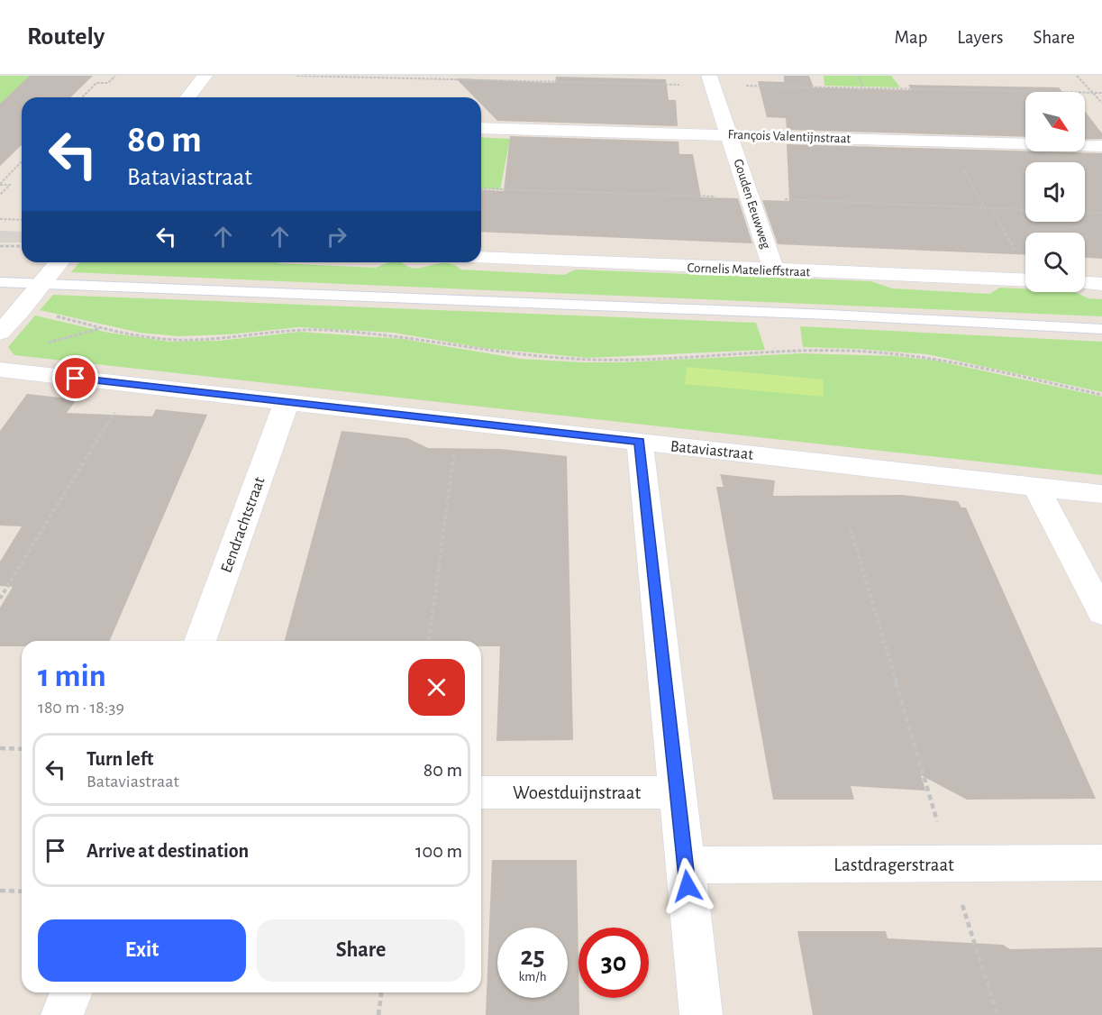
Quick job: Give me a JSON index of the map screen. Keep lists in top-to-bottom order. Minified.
{"streets":{"street":["François Valentijnstraat","Gouden Eeuwweg","Cornelis Matelieffstraat","Bataviastraat","Eendrachtstraat","Woestduijnstraat","Lastdragerstraat"]},"crossings":[["François Valentijnstraat","Gouden Eeuwweg"],["Gouden Eeuwweg","Cornelis Matelieffstraat"],["Bataviastraat","Eendrachtstraat"]],"north":"bottom right","page":{"header":"Routely","nav":["Map","Layers","Share"],"turn":["80 m","Bataviastraat"],"heading":["1 min","180 m · 18:39"],"list":[{"name":"Turn left","note":"Bataviastraat","value":"80 m"},{"name":"Arrive at destination","value":"100 m"}],"buttons":["Exit","Share"],"speed":"25 km/h","limit":"30"}}
